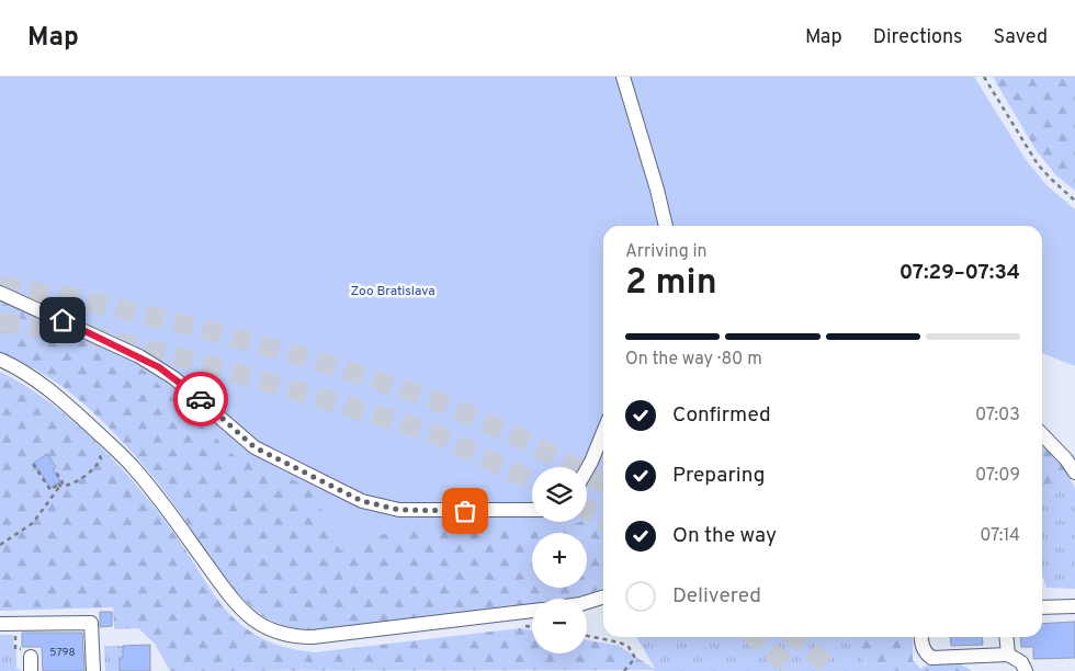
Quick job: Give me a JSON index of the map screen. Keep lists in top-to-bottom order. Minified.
{"parks":["Zoo Bratislava"],"house_numbers":["5798"],"page":{"header":"Map","nav":["Map","Directions","Saved"],"heading":["2 min","Arriving in","07:29–07:34"],"bar":"On the way · 80 m","list":[["Confirmed","07:03"],["Preparing","07:09"],["On the way","07:14"],"Delivered"],"map_buttons":["+","−"]}}
